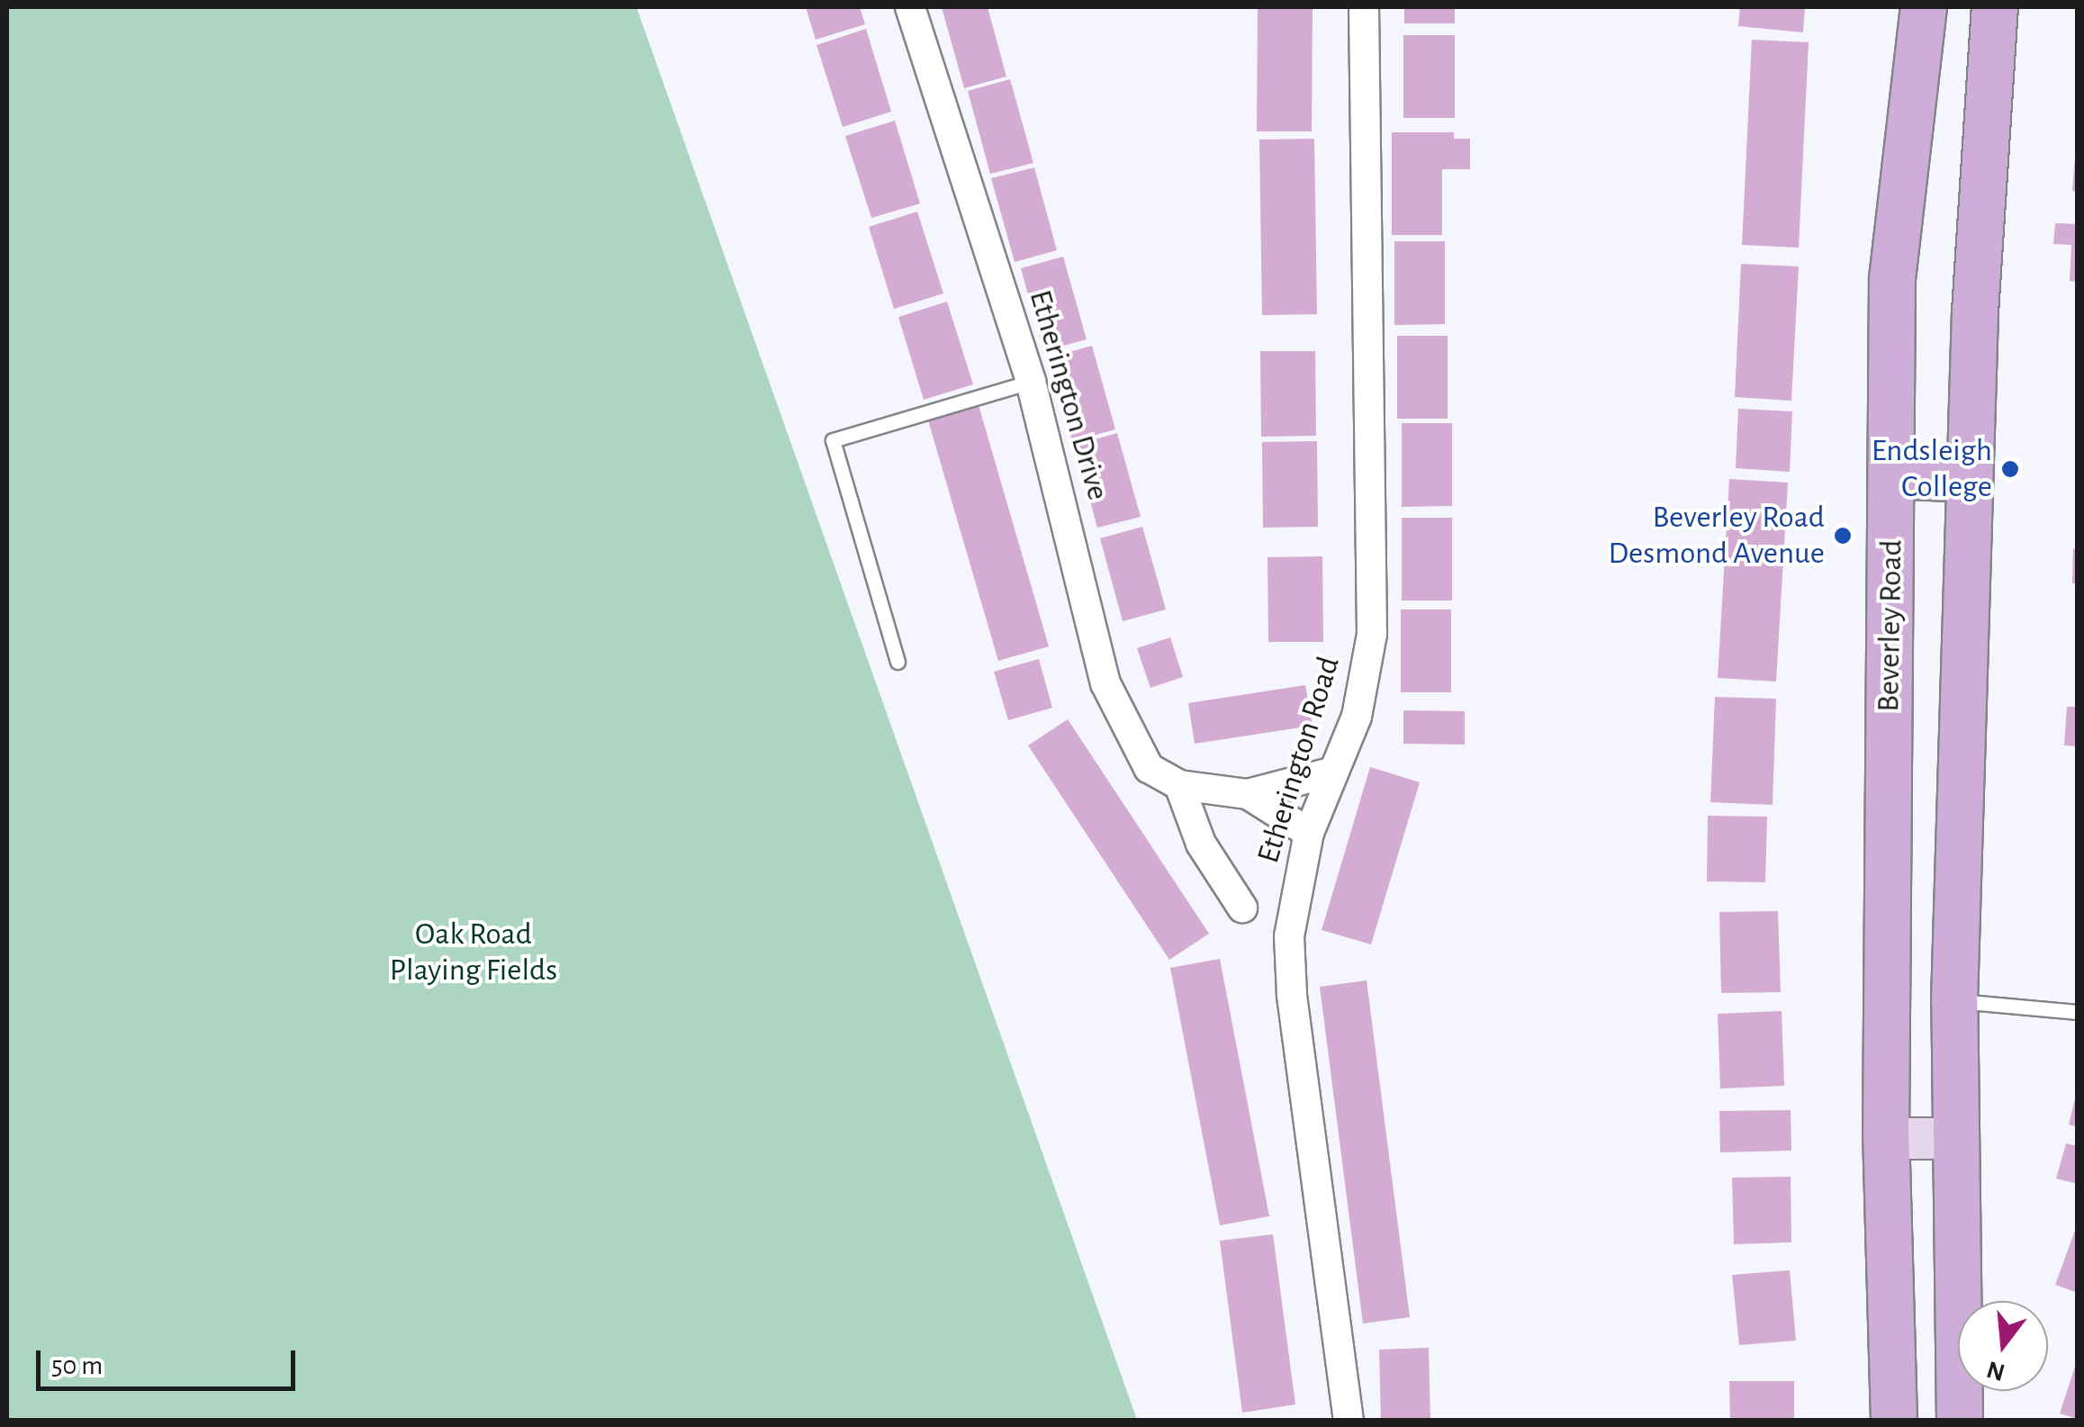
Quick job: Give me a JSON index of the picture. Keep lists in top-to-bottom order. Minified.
{"streets":{"main road":["Beverley Road"],"street":["Etherington Drive","Etherington Road"]},"crossings":[["Etherington Drive","Etherington Road"]],"parks":["Oak Road Playing Fields"],"places":["Endsleigh College","Beverley Road Desmond Avenue"],"scale_bar":"50 m","north":"bottom"}
